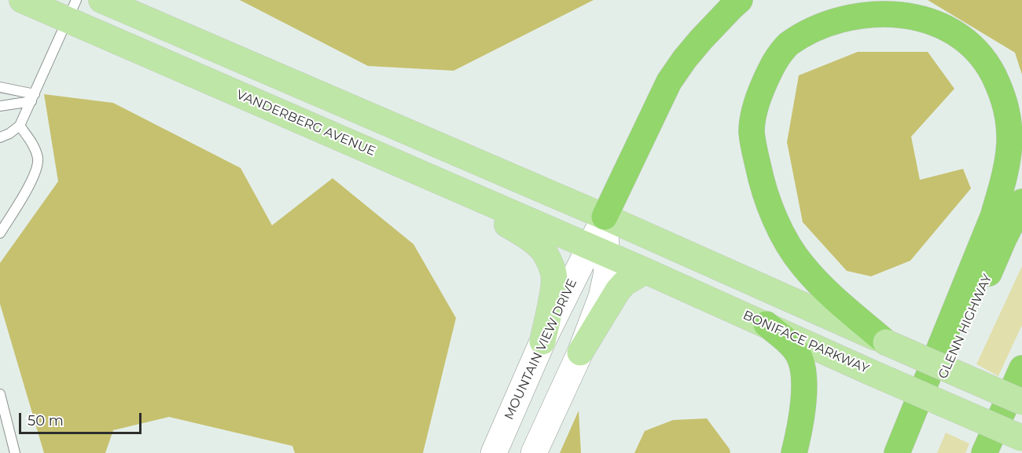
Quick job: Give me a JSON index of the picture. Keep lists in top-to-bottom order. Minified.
{"streets":{"highway":["GLENN HIGHWAY"],"main road":["VANDERBERG AVENUE","BONIFACE PARKWAY"],"street":["MOUNTAIN VIEW DRIVE"]},"crossings":[["VANDERBERG AVENUE","BONIFACE PARKWAY"],["VANDERBERG AVENUE","MOUNTAIN VIEW DRIVE"],["BONIFACE PARKWAY","MOUNTAIN VIEW DRIVE"]],"scale_bar":"50 m"}
